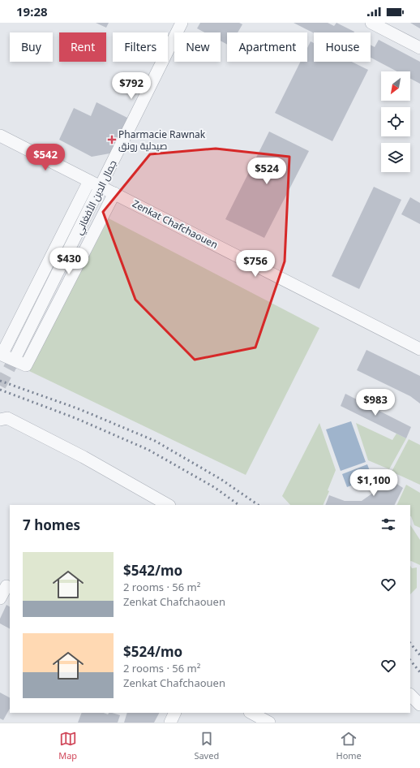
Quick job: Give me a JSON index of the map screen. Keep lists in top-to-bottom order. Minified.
{"streets":{"street":["جمال الدين الأفغاني","Zenkat Chafchaouen"]},"crossings":[["جمال الدين الأفغاني","Zenkat Chafchaouen"]],"places":{"health":["Pharmacie Rawnak صيدلية رونق"]},"north":"bottom left","page":{"status":"19:28","chip":["Buy","Rent","Filters","New","Apartment","House"],"price":["$792","$542","$524","$430","$756","$983","$1,100"],"heading":"7 homes","list":[{"name":"$542/mo","note":"2 rooms · 56 m² · Zenkat Chafchaouen"},{"name":"$524/mo","note":"2 rooms · 56 m² · Zenkat Chafchaouen"}],"tabs":["Map","Saved","Home"]}}
